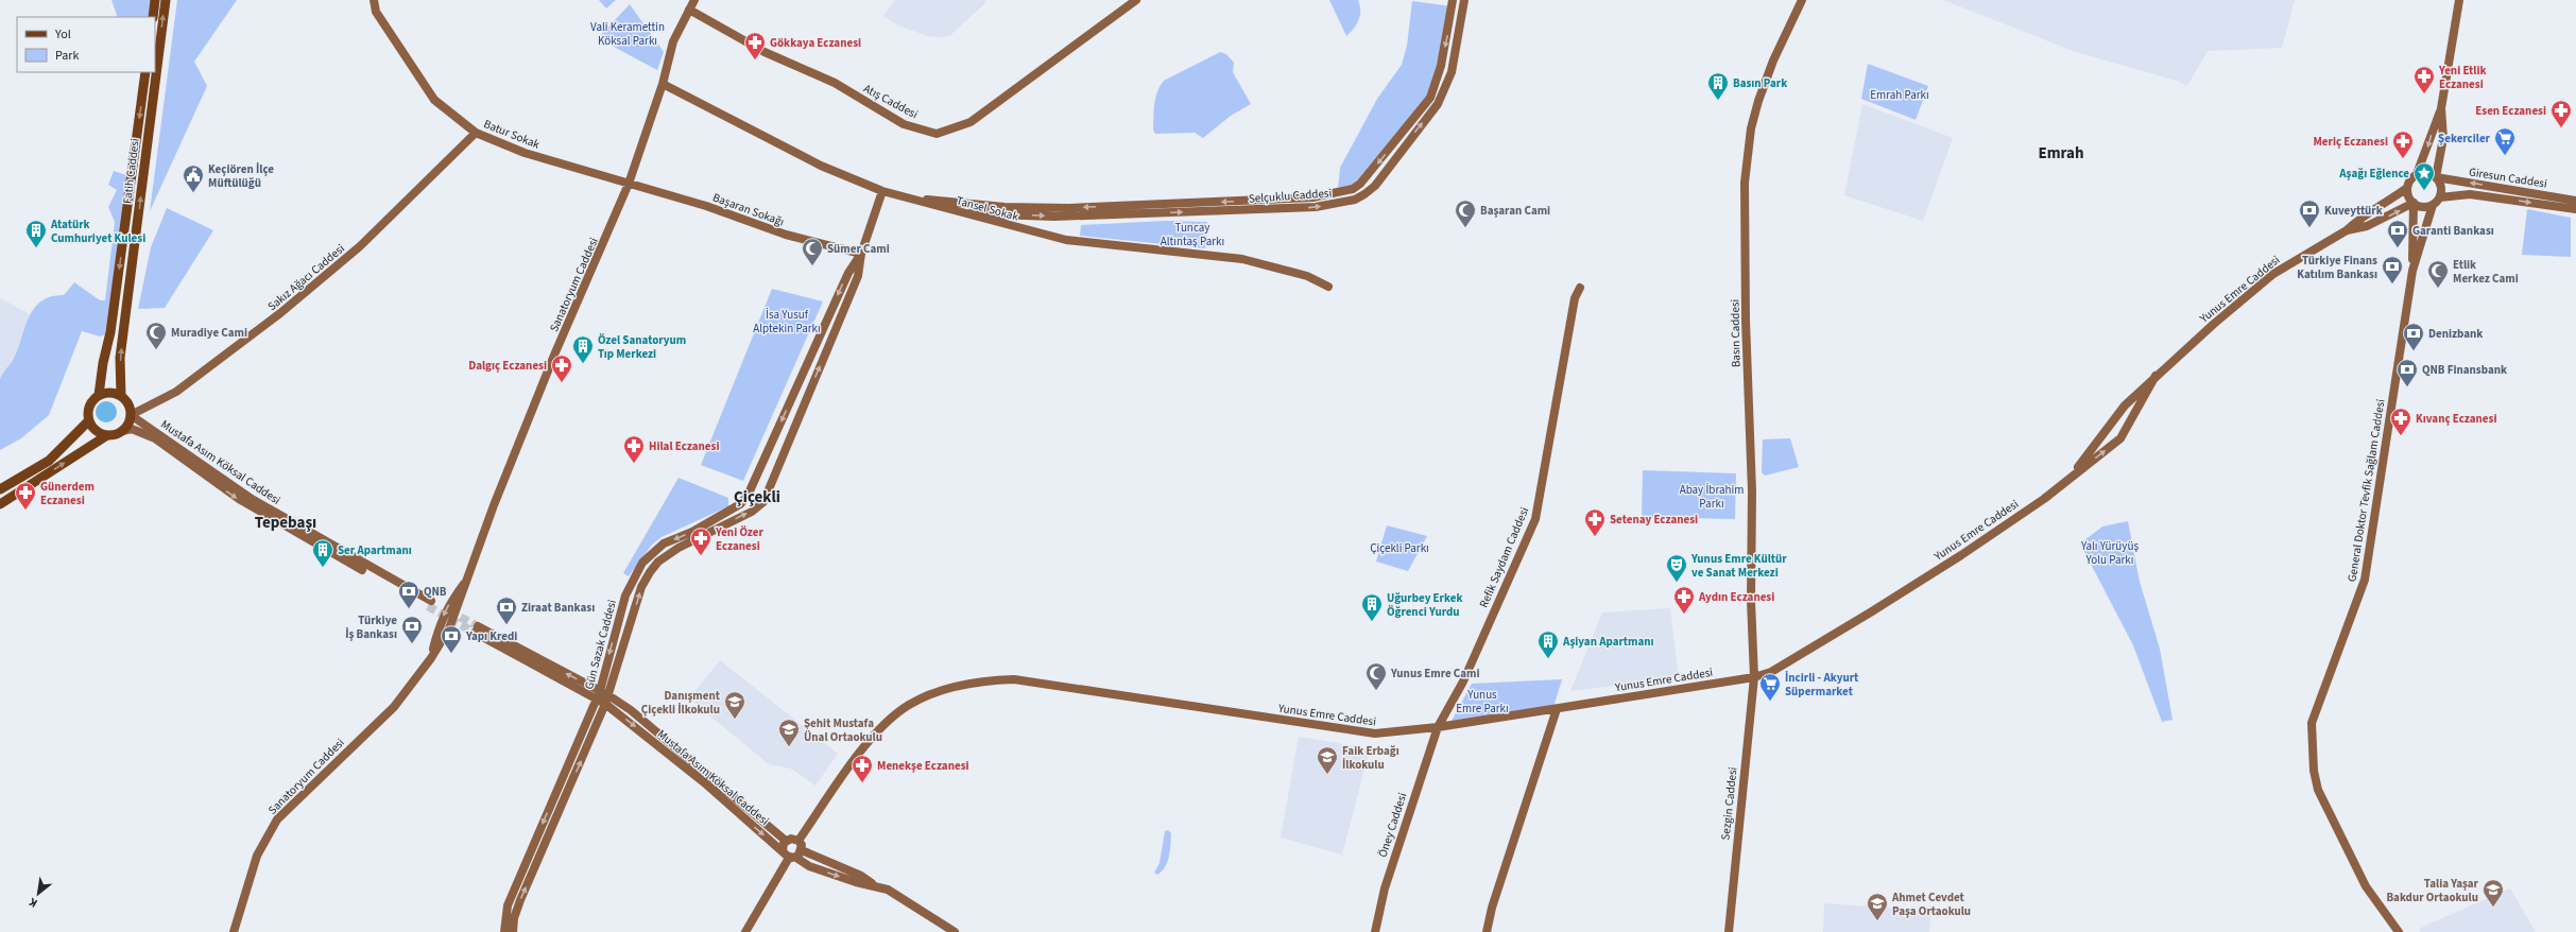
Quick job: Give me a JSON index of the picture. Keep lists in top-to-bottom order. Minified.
{"streets":{"main road":["Atış Caddesi","Batur Sokak","Fatih Caddesi","Giresun Caddesi","Selçuklu Caddesi","Tansel Sokak","Başaran Sokağı","Sakız Ağacı Caddesi","Sanatoryum Caddesi","Yunus Emre Caddesi","Basın Caddesi","Mustafa Asım Köksal Caddesi","General Doktor Tevfik Sağlam Caddesi","Refik Saydam Caddesi","Gün Sazak Caddesi","Sezgin Caddesi","Öney Caddesi"]},"crossings":[["Atış Caddesi","Sanatoryum Caddesi"],["Batur Sokak","Başaran Sokağı"],["Batur Sokak","Sakız Ağacı Caddesi"],["Batur Sokak","Sanatoryum Caddesi"],["Fatih Caddesi","Sakız Ağacı Caddesi"],["Fatih Caddesi","Mustafa Asım Köksal Caddesi"],["Giresun Caddesi","General Doktor Tevfik Sağlam Caddesi"],["Selçuklu Caddesi","Tansel Sokak"],["Tansel Sokak","Sanatoryum Caddesi"],["Tansel Sokak","Gün Sazak Caddesi"],["Başaran Sokağı","Sanatoryum Caddesi"],["Başaran Sokağı","Gün Sazak Caddesi"],["Sakız Ağacı Caddesi","Mustafa Asım Köksal Caddesi"],["Yunus Emre Caddesi","Basın Caddesi"],["Yunus Emre Caddesi","Refik Saydam Caddesi"],["Yunus Emre Caddesi","Sezgin Caddesi"],["Yunus Emre Caddesi","Öney Caddesi"],["Basın Caddesi","Sezgin Caddesi"],["Mustafa Asım Köksal Caddesi","Gün Sazak Caddesi"],["Refik Saydam Caddesi","Öney Caddesi"]],"districts":["Emrah","Çiçekli","Tepebaşı"],"parks":["Vali Keramettin Köksal Parkı","Emrah Parkı","Tuncay Altıntaş Parkı","İsa Yusuf Alptekin Parkı","Abay İbrahim Parkı","Yalı Yürüyüş Yolu Parkı","Çiçekli Parkı","Yunus Emre Parkı"],"places":{"pharmacy":["Gökkaya Eczanesi","Yeni Etlik Eczanesi","Esen Eczanesi","Meriç Eczanesi","Dalgıç Eczanesi","Kıvanç Eczanesi","Hilal Eczanesi","Günerdem Eczanesi","Setenay Eczanesi","Yeni Özer Eczanesi","Aydın Eczanesi","Menekşe Eczanesi"],"building":["Basın Park","Atatürk Cumhuriyet Kulesi","Özel Sanatoryum Tıp Merkezi","Ser Apartmanı","Uğurbey Erkek Öğrenci Yurdu","Aşiyan Apartmanı"],"supermarket":["Şekerciler","İncirli - Akyurt Süpermarket"],"place":["Aşağı Eğlence"],"public building":["Keçiören İlçe Müftülüğü"],"mosque":["Başaran Cami","Sümer Cami","Etlik Merkez Cami","Muradiye Cami","Yunus Emre Cami"],"bank":["Kuveyttürk","Garanti Bankası","Türkiye Finans Katılım Bankası","Denizbank","QNB Finansbank","QNB","Ziraat Bankası","Türkiye İş Bankası","Yapı Kredi"],"theatre":["Yunus Emre Kültür ve Sanat Merkezi"],"school or university":["Danışment Çiçekli İlkokulu","Şehit Mustafa Ünal Ortaokulu","Faik Erbağı İlkokulu","Talia Yaşar Bakdur Ortaokulu","Ahmet Cevdet Paşa Ortaokulu"]},"legend":["Yol","Park"],"north":"bottom left"}
